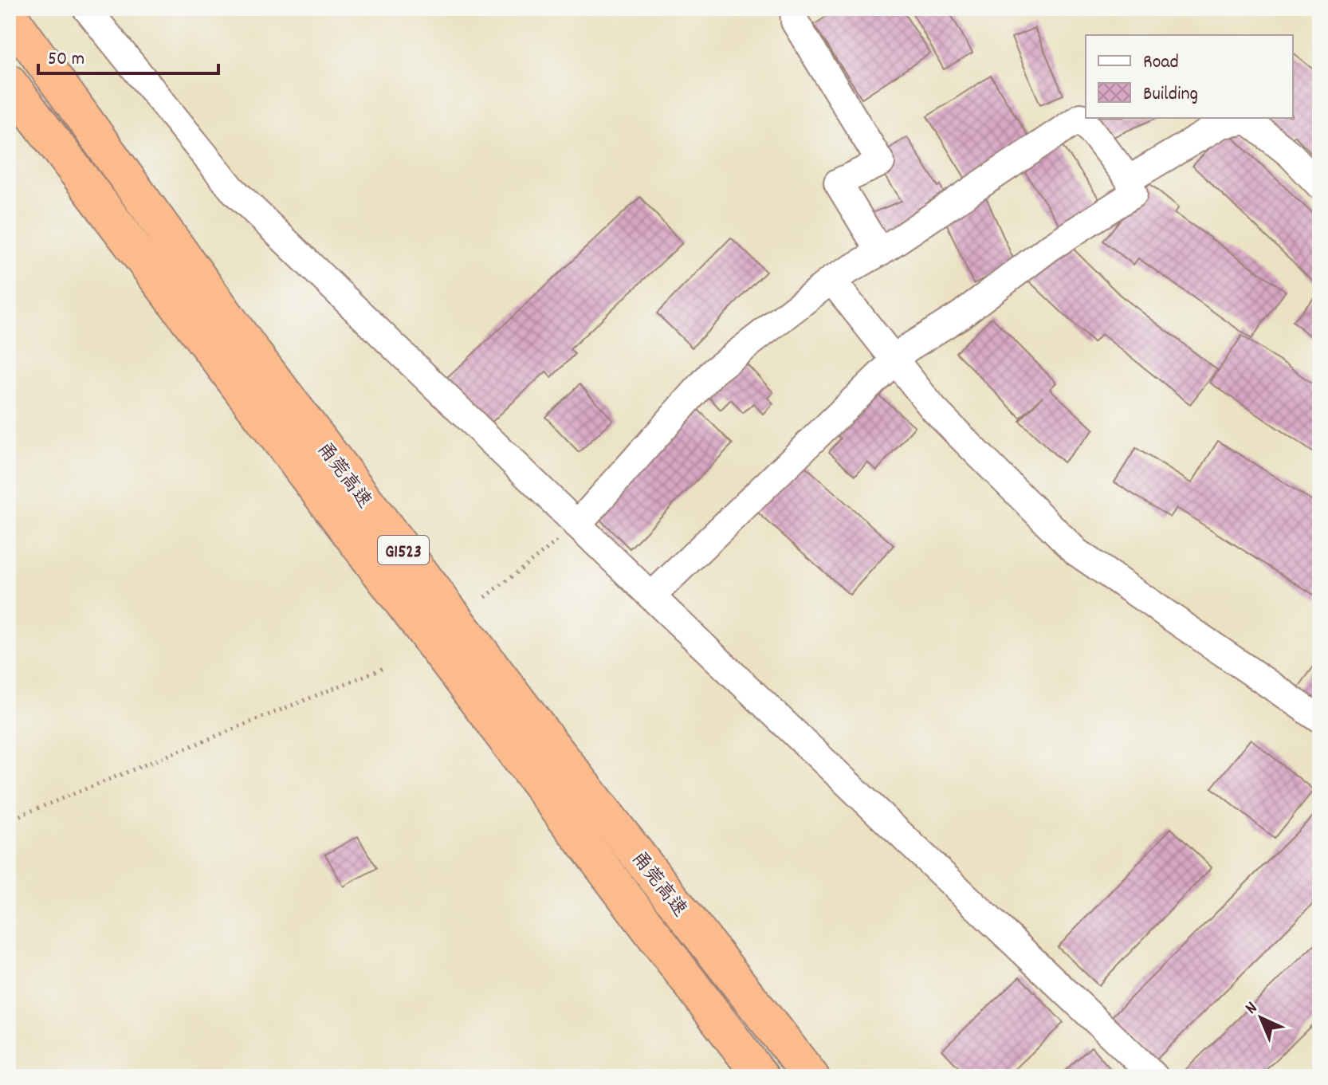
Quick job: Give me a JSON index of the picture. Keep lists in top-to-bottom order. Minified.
{"streets":{"highway":["甬莞高速","G1523"]},"legend":["Road","Building"],"scale_bar":"50 m","north":"top left"}
